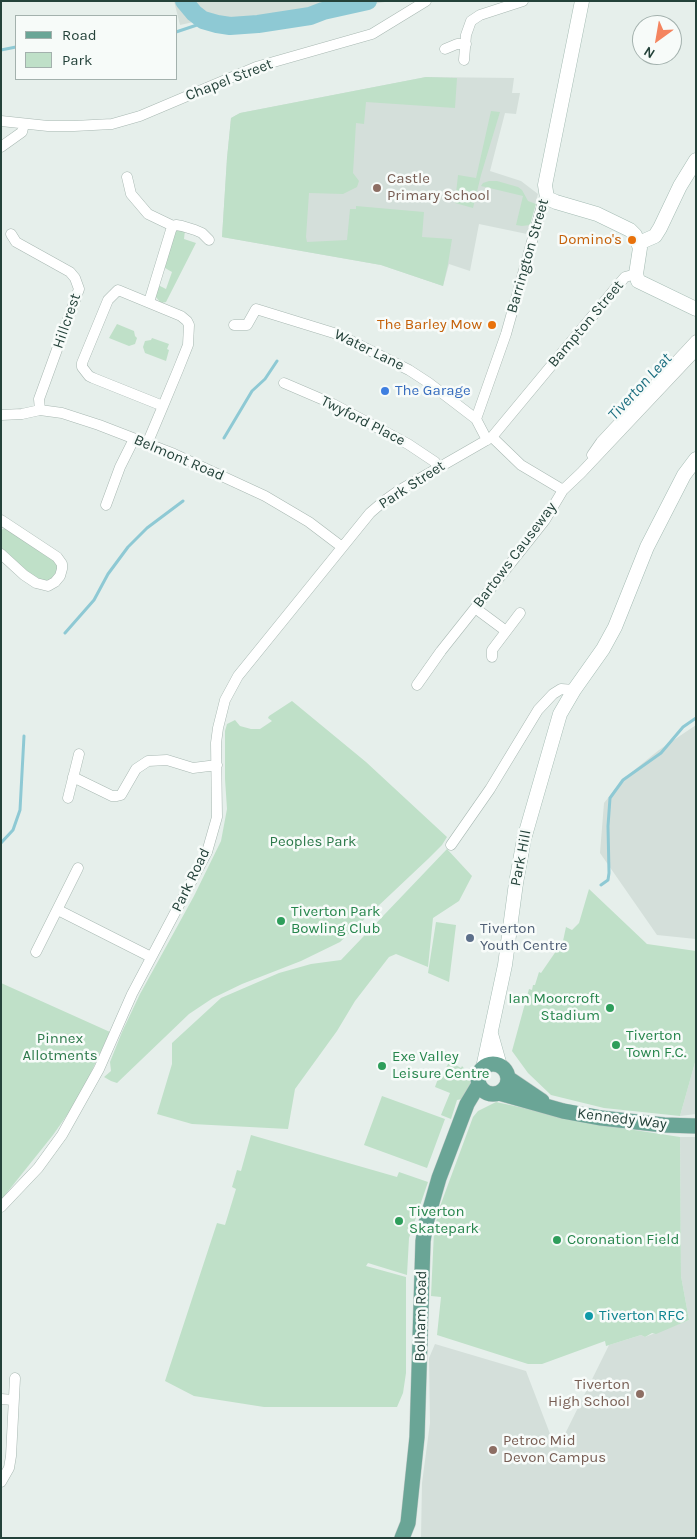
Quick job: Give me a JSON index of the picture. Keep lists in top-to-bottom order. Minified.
{"streets":{"main road":["Kennedy Way","Bolham Road"],"street":["Chapel Street","Barrington Street","Hillcrest","Bampton Street","Water Lane","Twyford Place","Belmont Road","Park Street","Bartows Causeway","Park Hill","Park Road"]},"crossings":[["Barrington Street","Water Lane"],["Hillcrest","Belmont Road"],["Bampton Street","Water Lane"],["Bampton Street","Park Street"],["Water Lane","Park Street"],["Water Lane","Bartows Causeway"],["Twyford Place","Park Street"],["Belmont Road","Park Street"],["Belmont Road","Park Road"],["Park Street","Park Road"],["Park Hill","Kennedy Way"],["Park Hill","Bolham Road"],["Kennedy Way","Bolham Road"]],"water":["Tiverton Leat"],"parks":["Peoples Park","Pinnex Allotments"],"places":["Castle Primary School","Domino's","The Barley Mow","The Garage","Tiverton Park Bowling Club","Tiverton Youth Centre","Ian Moorcroft Stadium","Tiverton Town F.C.","Exe Valley Leisure Centre","Tiverton Skatepark","Coronation Field","Tiverton RFC","Tiverton High School","Petroc Mid Devon Campus"],"legend":["Road","Park"],"north":"bottom left"}
